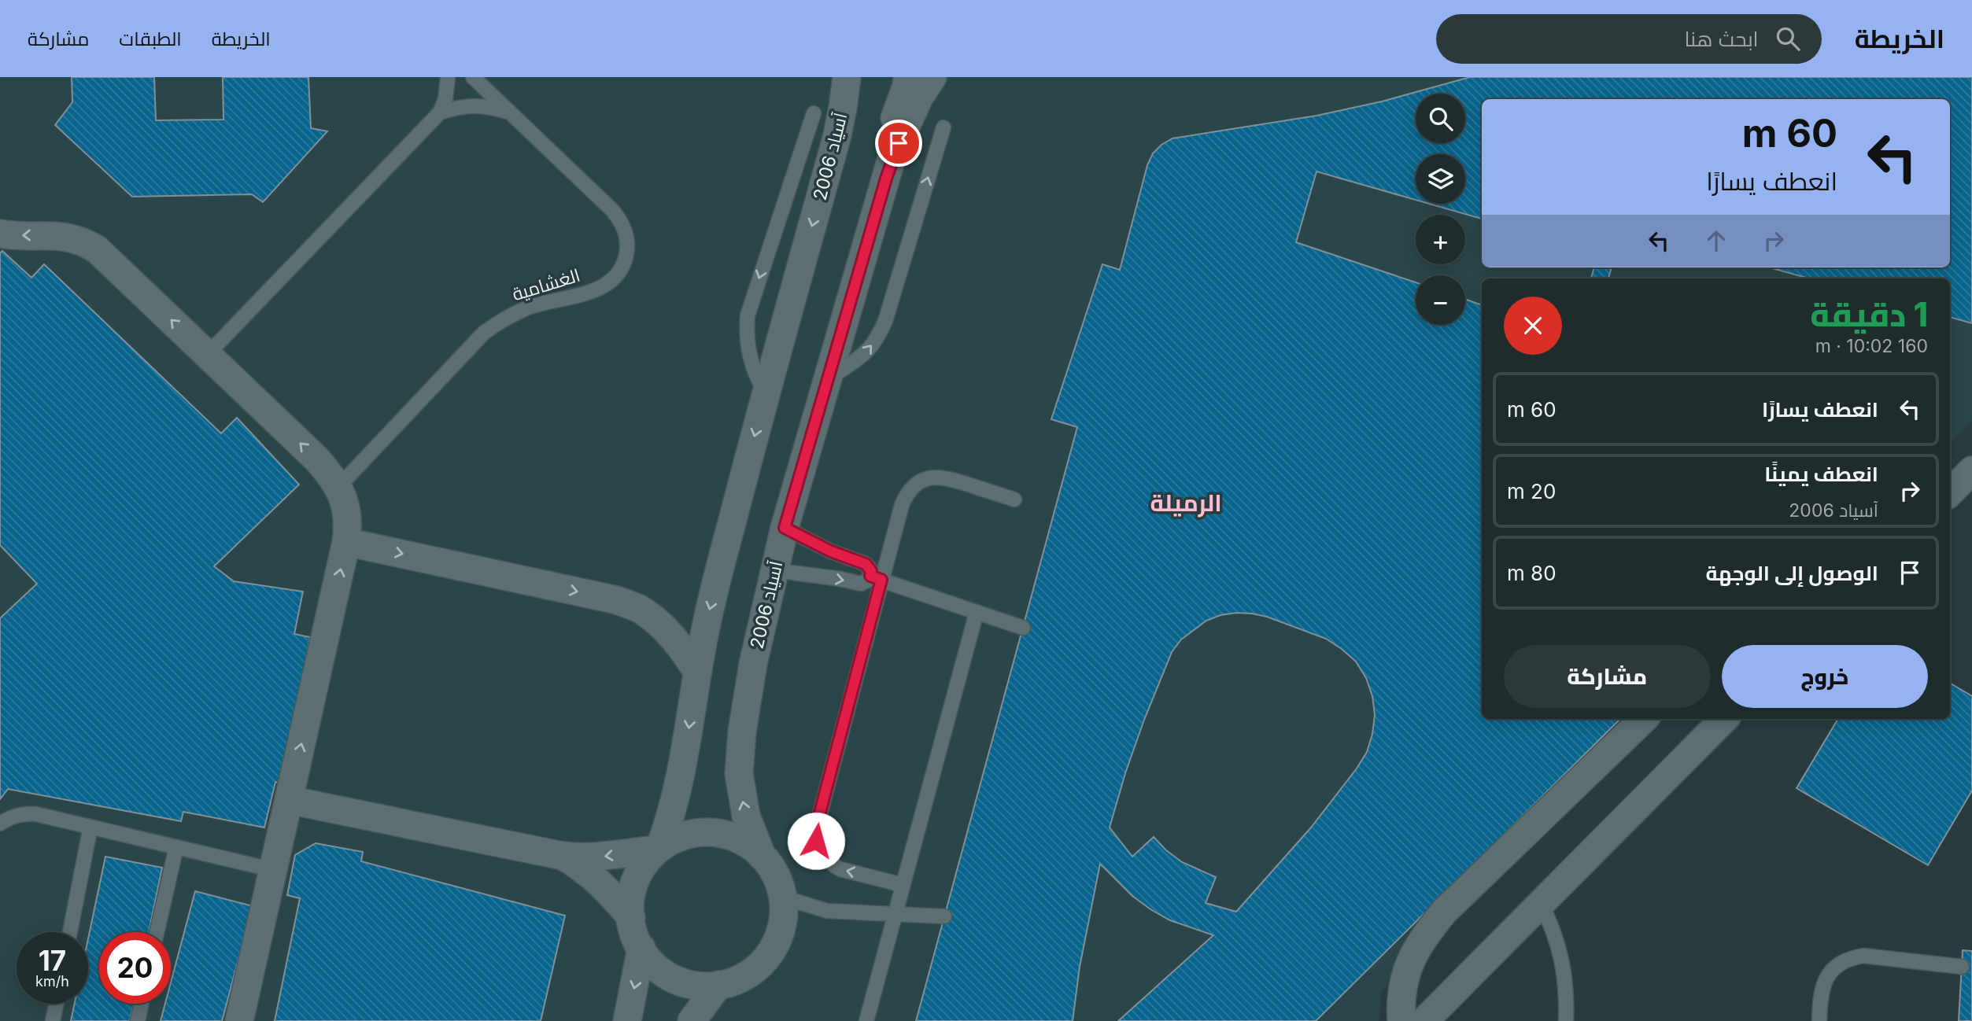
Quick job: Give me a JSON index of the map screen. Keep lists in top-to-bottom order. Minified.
{"streets":{"street":["آسياد 2006"],"lane":["الغشامية"]},"districts":["الرميلة"],"page":{"header":"الخريطة","search":"ابحث هنا","nav":["الخريطة","الطبقات","مشاركة"],"map_buttons":["+","−"],"turn":["60 m","انعطف يسارًا"],"heading":["1 دقيقة","160 m · 10:02"],"list":[{"name":"انعطف يسارًا","value":"60 m"},{"name":"انعطف يمينًا","note":"آسياد 2006","value":"20 m"},{"name":"الوصول إلى الوجهة","value":"80 m"}],"buttons":["خروج","مشاركة"],"speed":"17 km/h","limit":"20"}}
